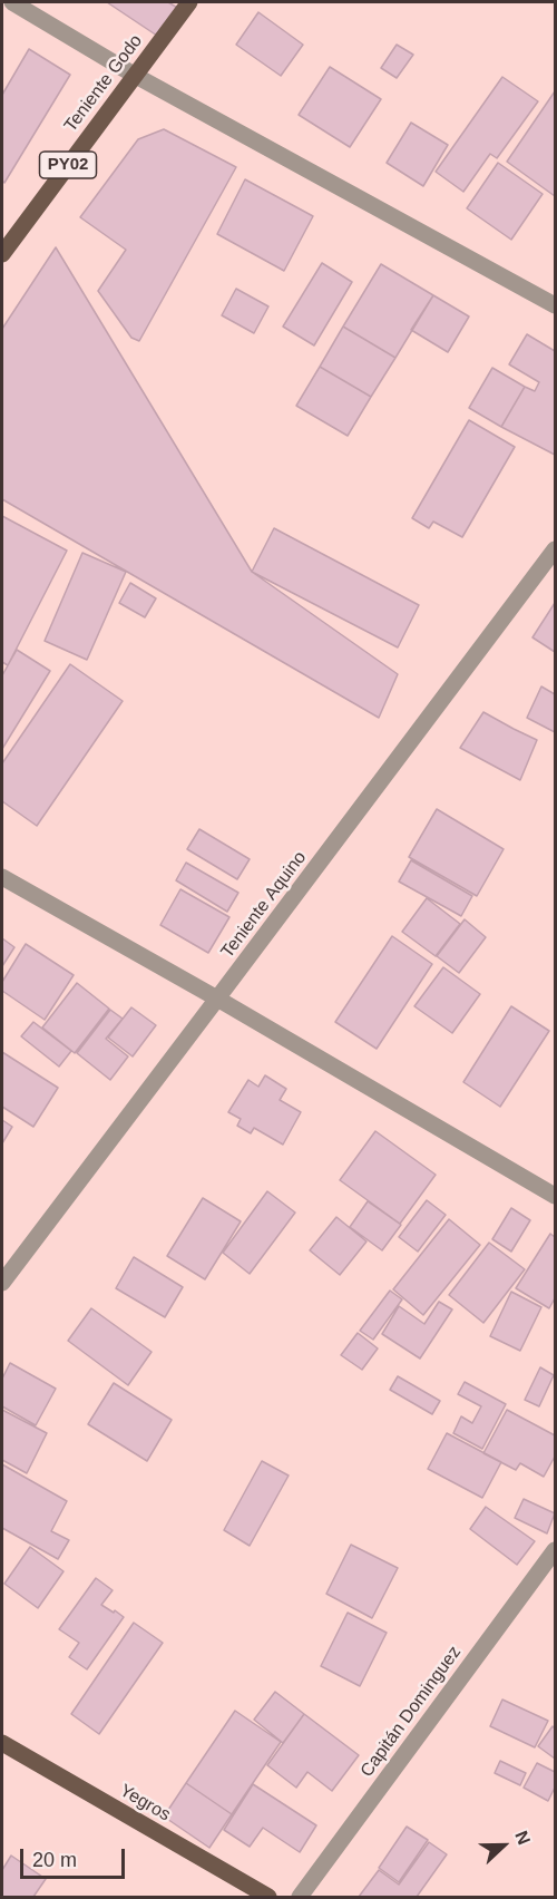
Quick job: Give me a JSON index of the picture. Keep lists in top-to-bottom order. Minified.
{"streets":{"main road":["Teniente Godo","PY02","Yegros"],"street":["Teniente Aquino","Capitán Dominguez"]},"scale_bar":"20 m","north":"right"}
